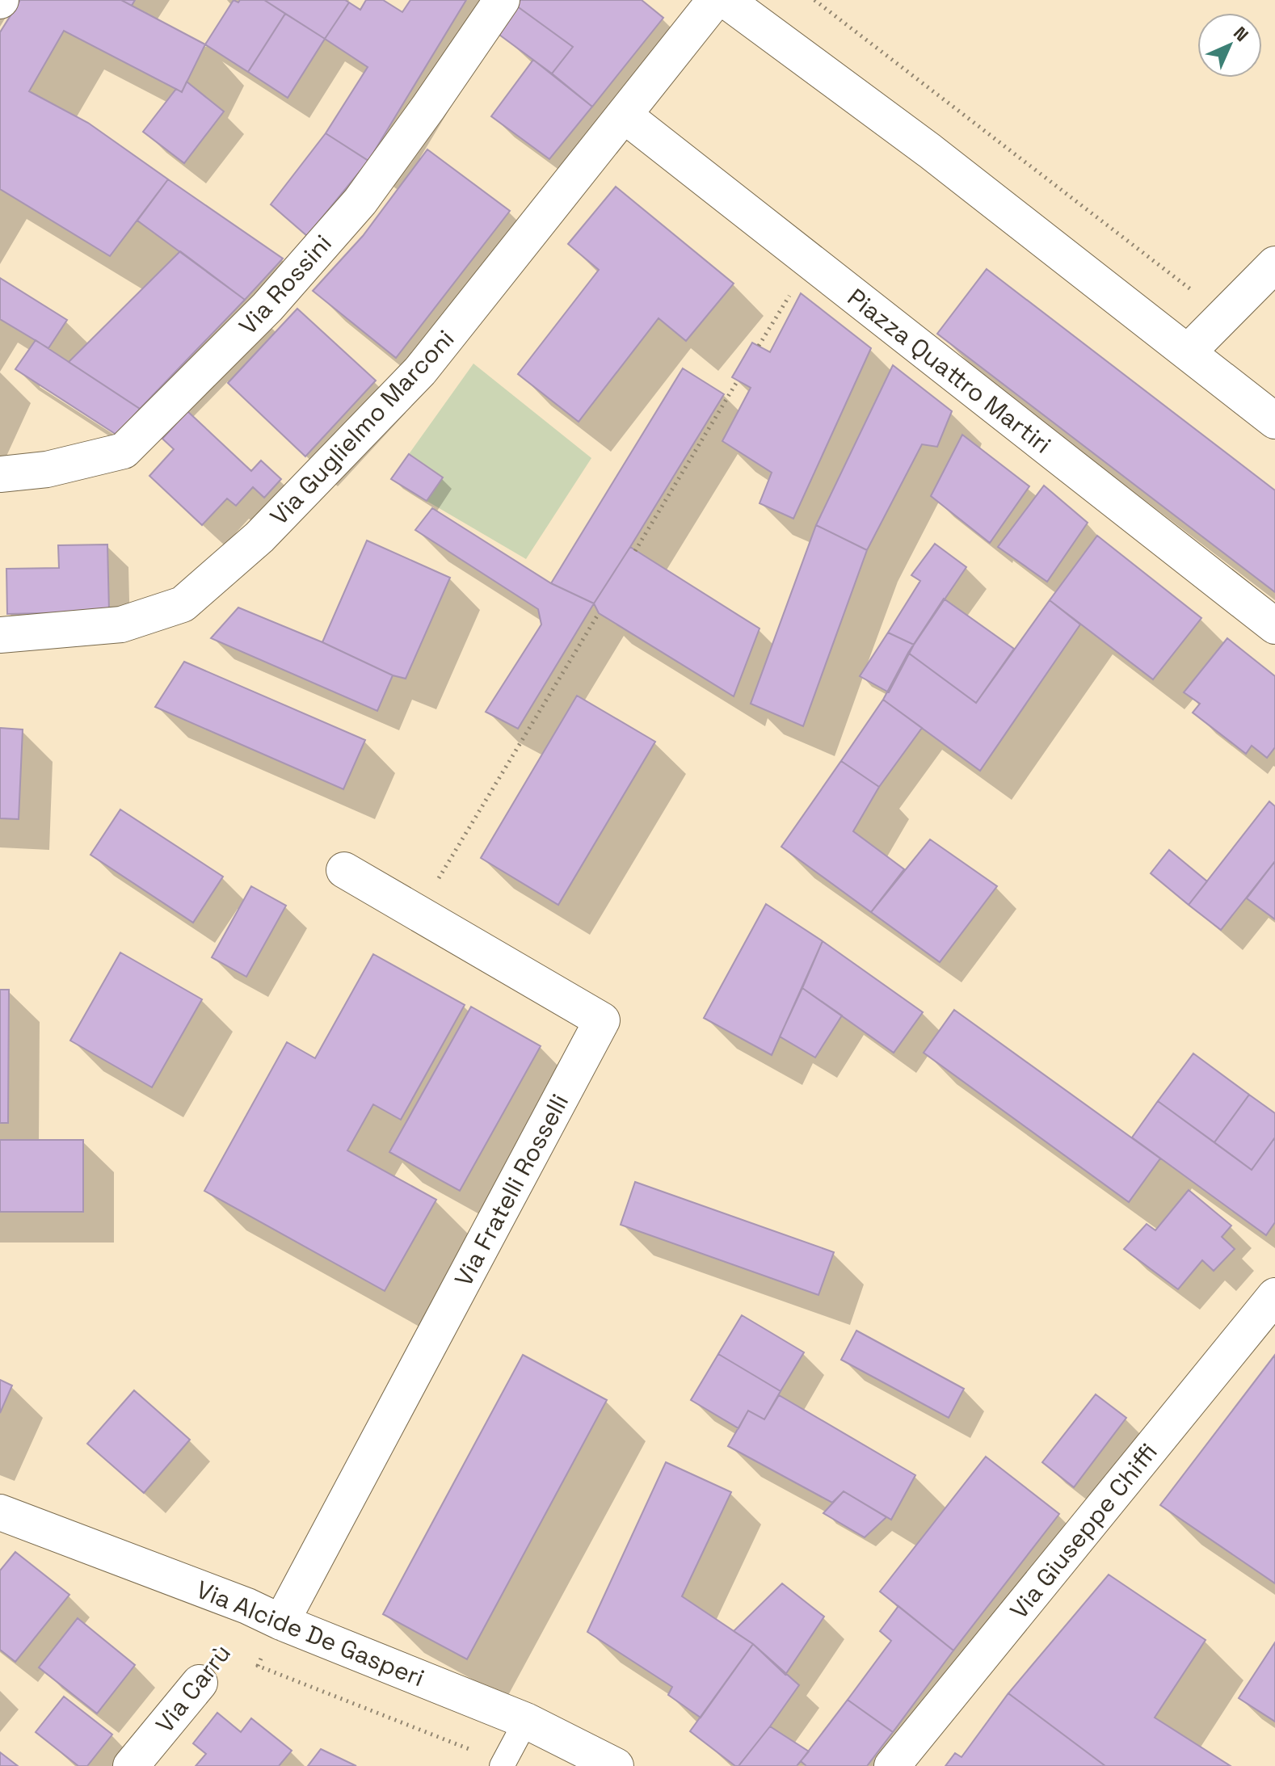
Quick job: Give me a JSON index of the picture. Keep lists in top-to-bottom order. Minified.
{"streets":{"street":["Via Rossini","Piazza Quattro Martiri","Via Guglielmo Marconi","Via Fratelli Rosselli","Via Giuseppe Chiffi","Via Alcide De Gasperi","Via Carrù"]},"crossings":[["Piazza Quattro Martiri","Via Guglielmo Marconi"],["Via Fratelli Rosselli","Via Alcide De Gasperi"]],"north":"top right"}
